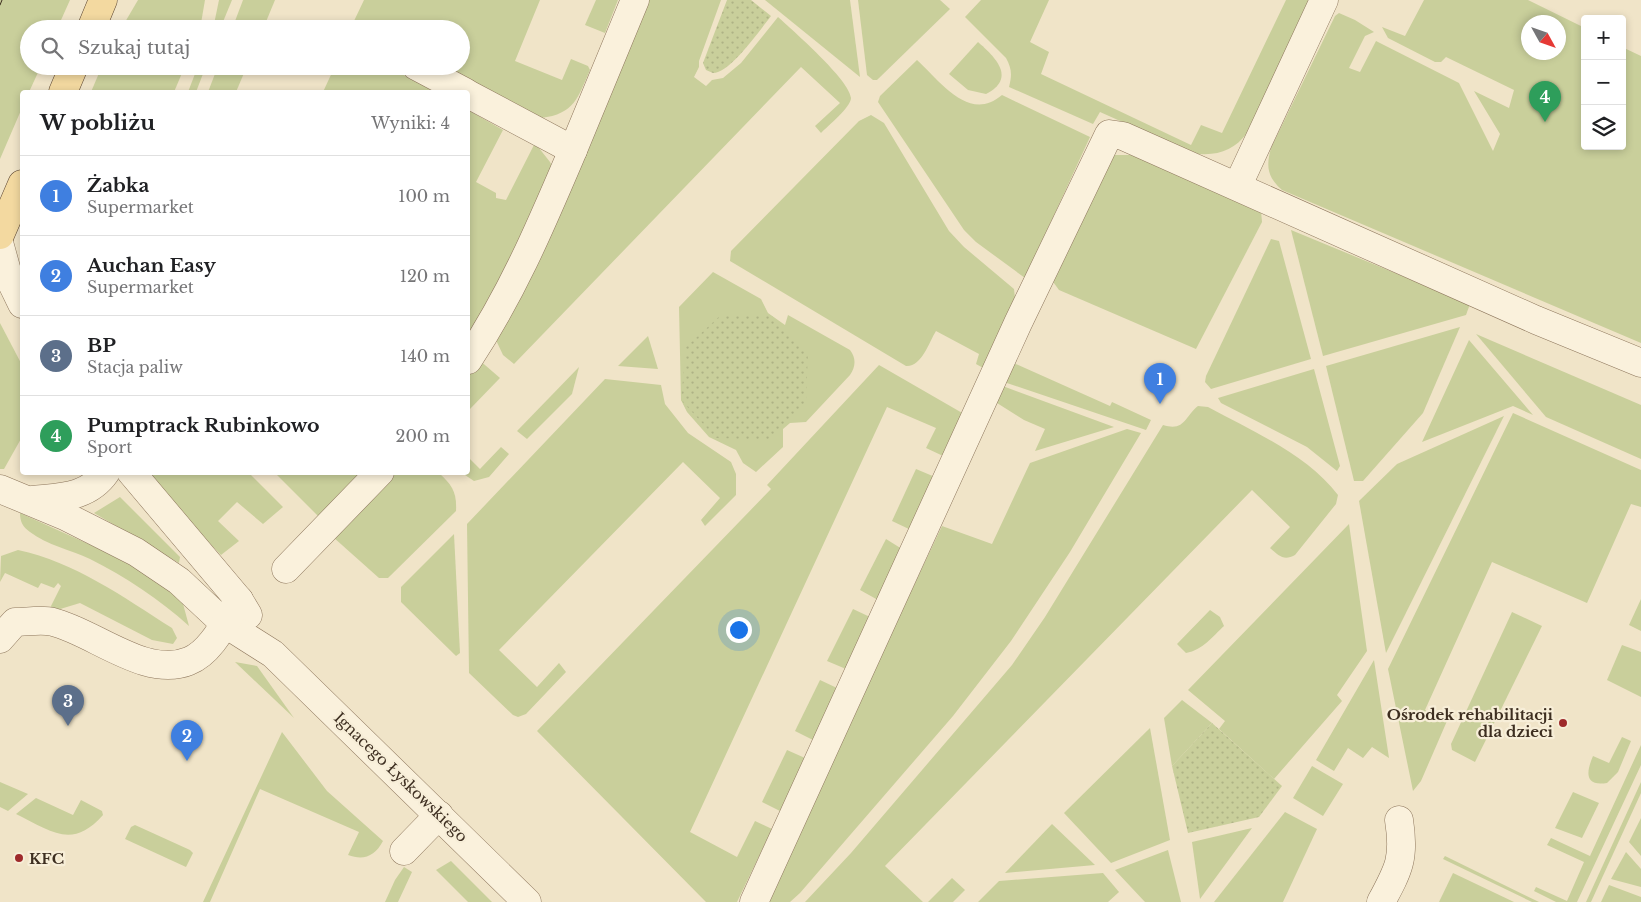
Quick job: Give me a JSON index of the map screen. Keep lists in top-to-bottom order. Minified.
{"streets":{"street":["Ignacego Łyskowskiego"]},"places":["Ośrodek rehabilitacji dla dzieci","KFC"],"north":"bottom right","page":{"map_buttons":["+","−"],"search":"Szukaj tutaj","pins":["4","1","3","2"],"heading":["W pobliżu","Wyniki: 4"],"list":[{"mark":"1","name":"Żabka","note":"Supermarket","value":"100 m"},{"mark":"2","name":"Auchan Easy","note":"Supermarket","value":"120 m"},{"mark":"3","name":"BP","note":"Stacja paliw","value":"140 m"},{"mark":"4","name":"Pumptrack Rubinkowo","note":"Sport","value":"200 m"}]}}
